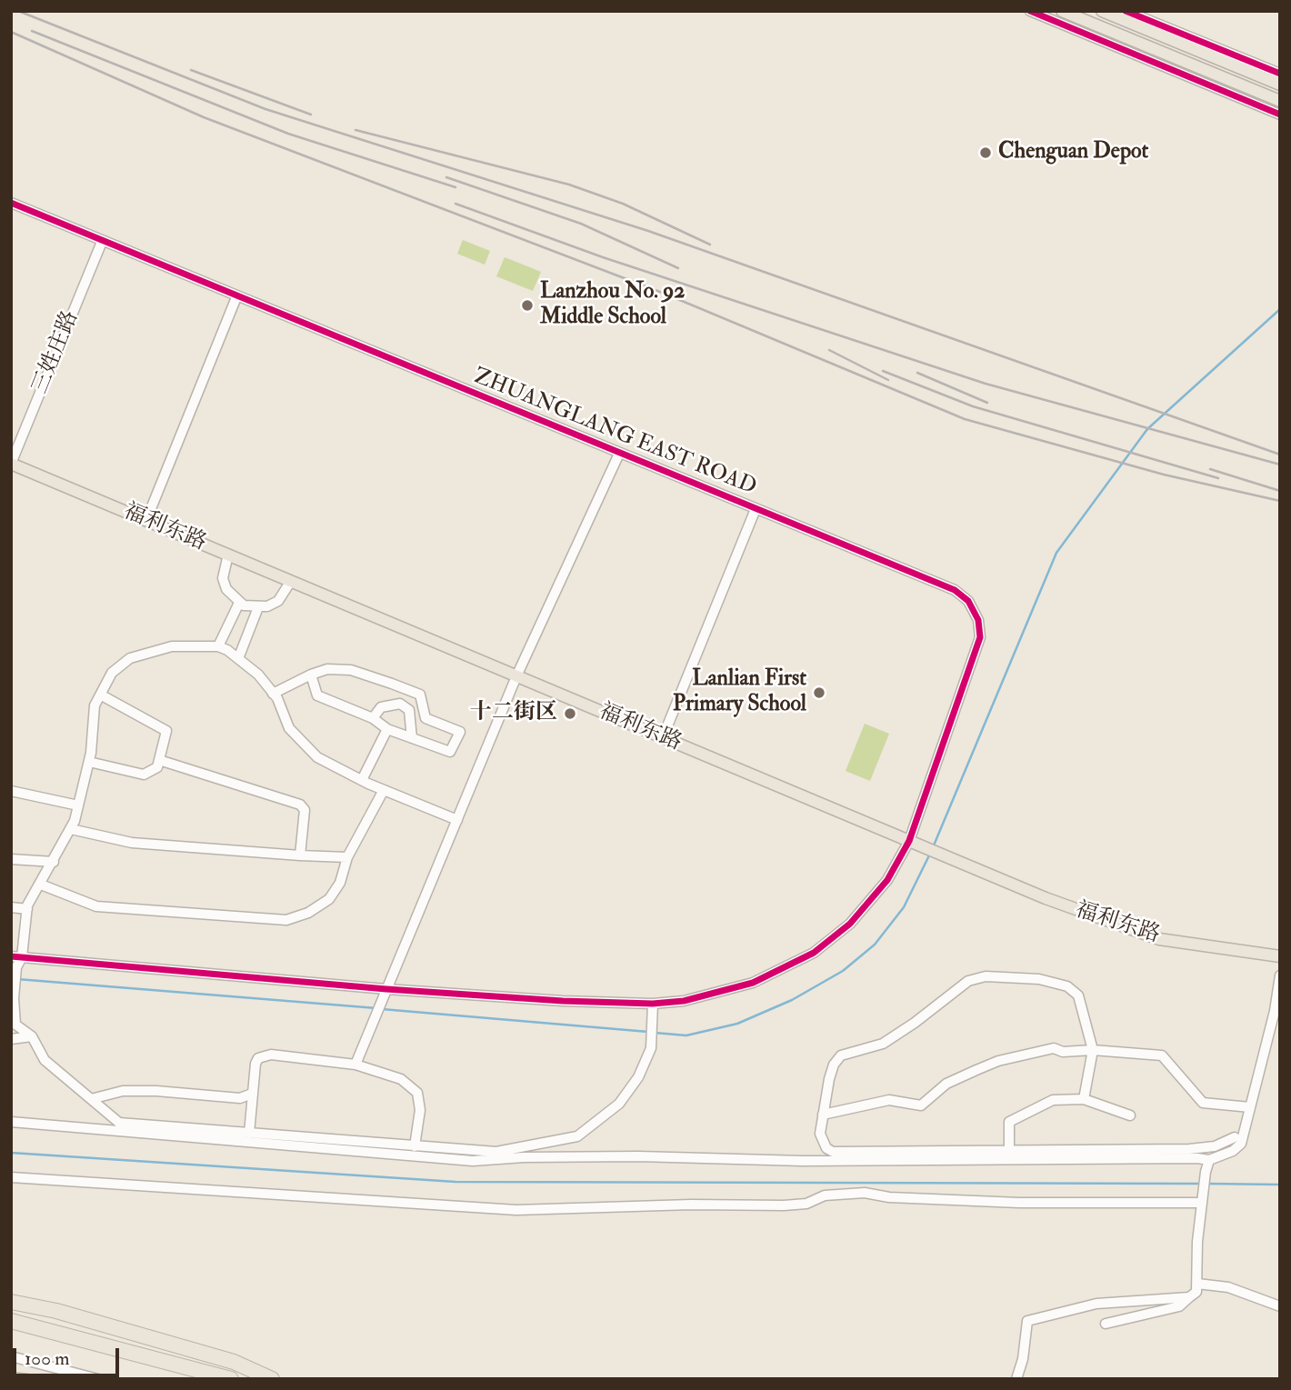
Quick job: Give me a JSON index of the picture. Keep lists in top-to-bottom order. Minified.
{"streets":{"main road":["福利东路"],"street":["三姓庄路","ZHUANGLANG EAST ROAD"]},"crossings":[["三姓庄路","ZHUANGLANG EAST ROAD"],["三姓庄路","福利东路"],["ZHUANGLANG EAST ROAD","福利东路"]],"places":["Chenguan Depot","Lanzhou No. 92 Middle School","Lanlian First Primary School","十二街区"],"scale_bar":"100 m"}
